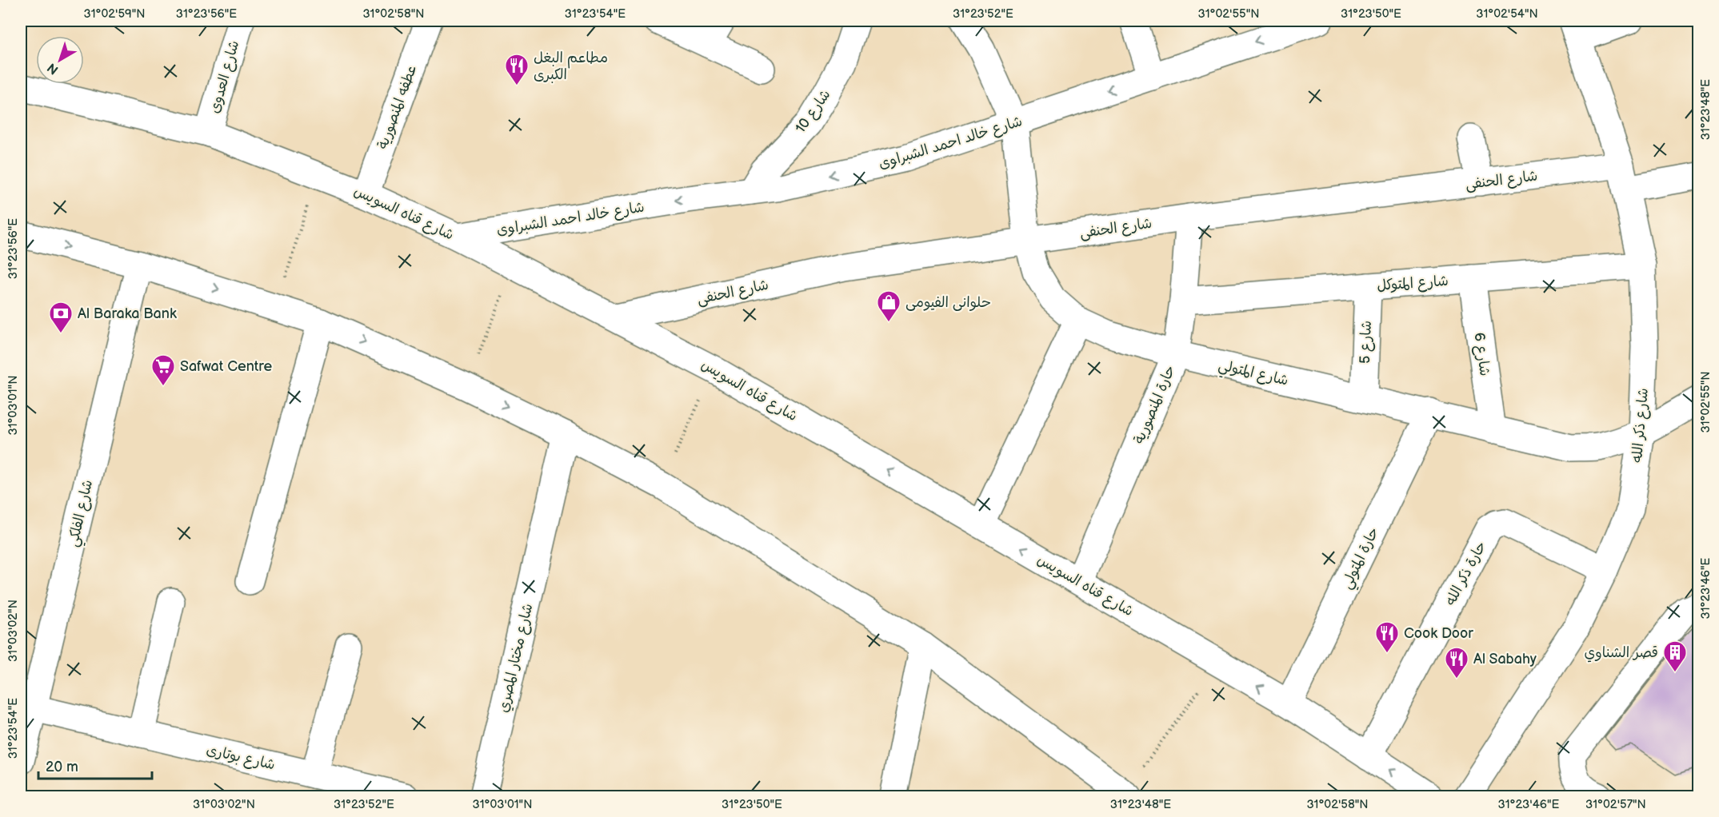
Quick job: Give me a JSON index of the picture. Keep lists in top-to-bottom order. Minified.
{"streets":{"street":["شارع العدوى","عطفه المنصورية","شارع 10","شارع خالد احمد الشبراوى","شارع الحنفى","شارع قناه السويس","شارع المتوكل","شارع 5","شارع 6","شارع المتولي","حارة المنصورية","شارع ذكر الله","شارع الفلكي","حارة المتولي","حارة ذكر الله","شارع مختار المصري","شارع بوتارى"]},"crossings":[["شارع العدوى","شارع قناه السويس"],["عطفه المنصورية","شارع قناه السويس"],["شارع 10","شارع خالد احمد الشبراوى"],["شارع خالد احمد الشبراوى","شارع قناه السويس"],["شارع خالد احمد الشبراوى","شارع المتولي"],["شارع الحنفى","شارع قناه السويس"],["شارع الحنفى","شارع المتولي"],["شارع الحنفى","حارة المنصورية"],["شارع الحنفى","شارع ذكر الله"],["شارع قناه السويس","حارة المنصورية"],["شارع قناه السويس","حارة المتولي"],["شارع قناه السويس","حارة ذكر الله"],["شارع المتوكل","شارع 5"],["شارع المتوكل","شارع 6"],["شارع المتوكل","حارة المنصورية"],["شارع المتوكل","شارع ذكر الله"],["شارع 5","شارع المتولي"],["شارع 6","شارع المتولي"],["شارع المتولي","حارة المنصورية"],["شارع المتولي","شارع ذكر الله"],["شارع المتولي","حارة المتولي"],["شارع ذكر الله","حارة ذكر الله"],["شارع الفلكي","شارع بوتارى"]],"one_way":["شارع خالد احمد الشبراوى"],"places":{"restaurant":["مطاعم البغل الكبرى","Cook Door","Al Sabahy"],"shop":["حلوانى الفيومى"],"bank":["Al Baraka Bank"],"supermarket":["Safwat Centre"],"building":["قصر الشناوي"]},"scale_bar":"20 m","north":"bottom left","coordinates":["31°02'59\"N","31°23'56\"E","31°02'58\"N","31°23'54\"E","31°23'52\"E","31°02'55\"N","31°23'50\"E","31°02'54\"N","31°23'48\"E","31°03'01\"N","31°23'46\"E","31°03'02\"N","31°02'57\"N"]}
